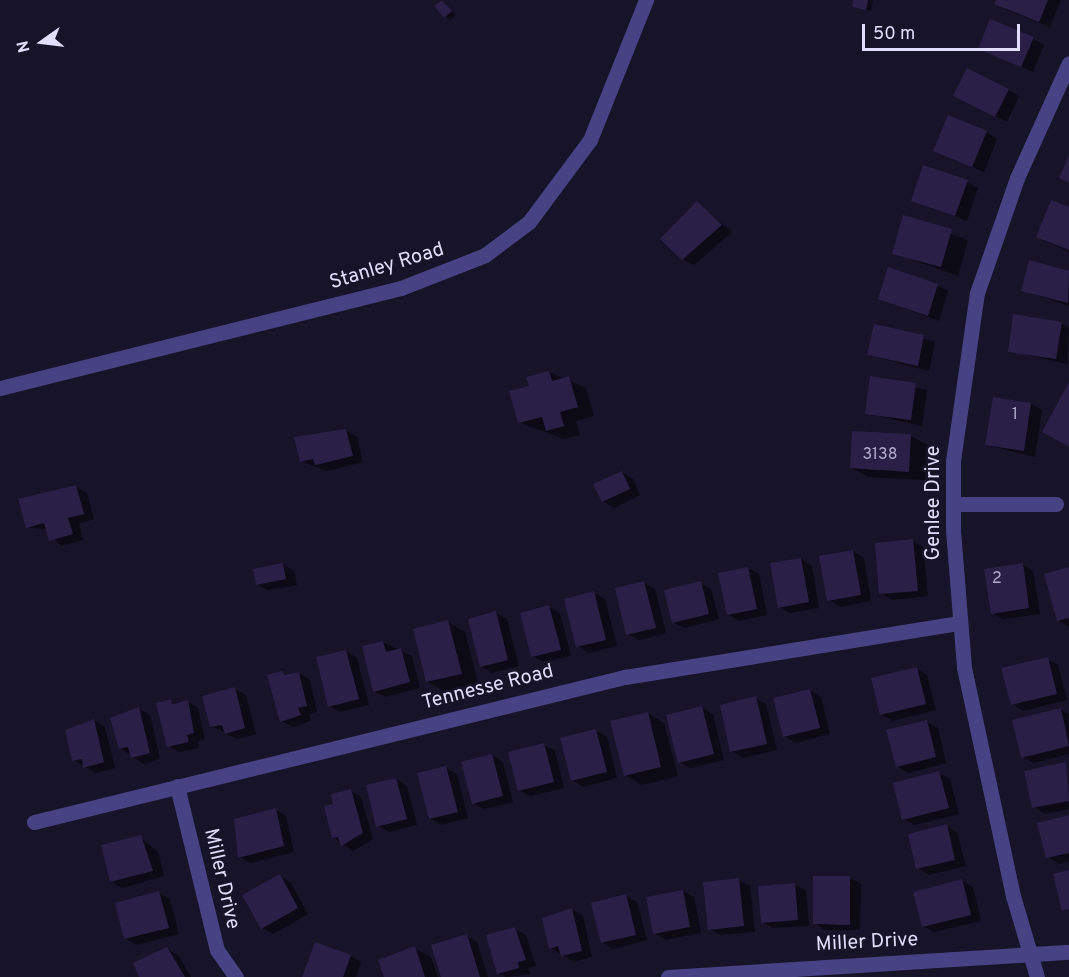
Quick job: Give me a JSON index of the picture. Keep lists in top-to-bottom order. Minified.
{"streets":{"street":["Stanley Road","Genlee Drive","Tennesse Road","Miller Drive"]},"crossings":[["Genlee Drive","Tennesse Road"],["Genlee Drive","Miller Drive"],["Tennesse Road","Miller Drive"]],"house_numbers":["1","3138","2"],"scale_bar":"50 m","north":"left"}
